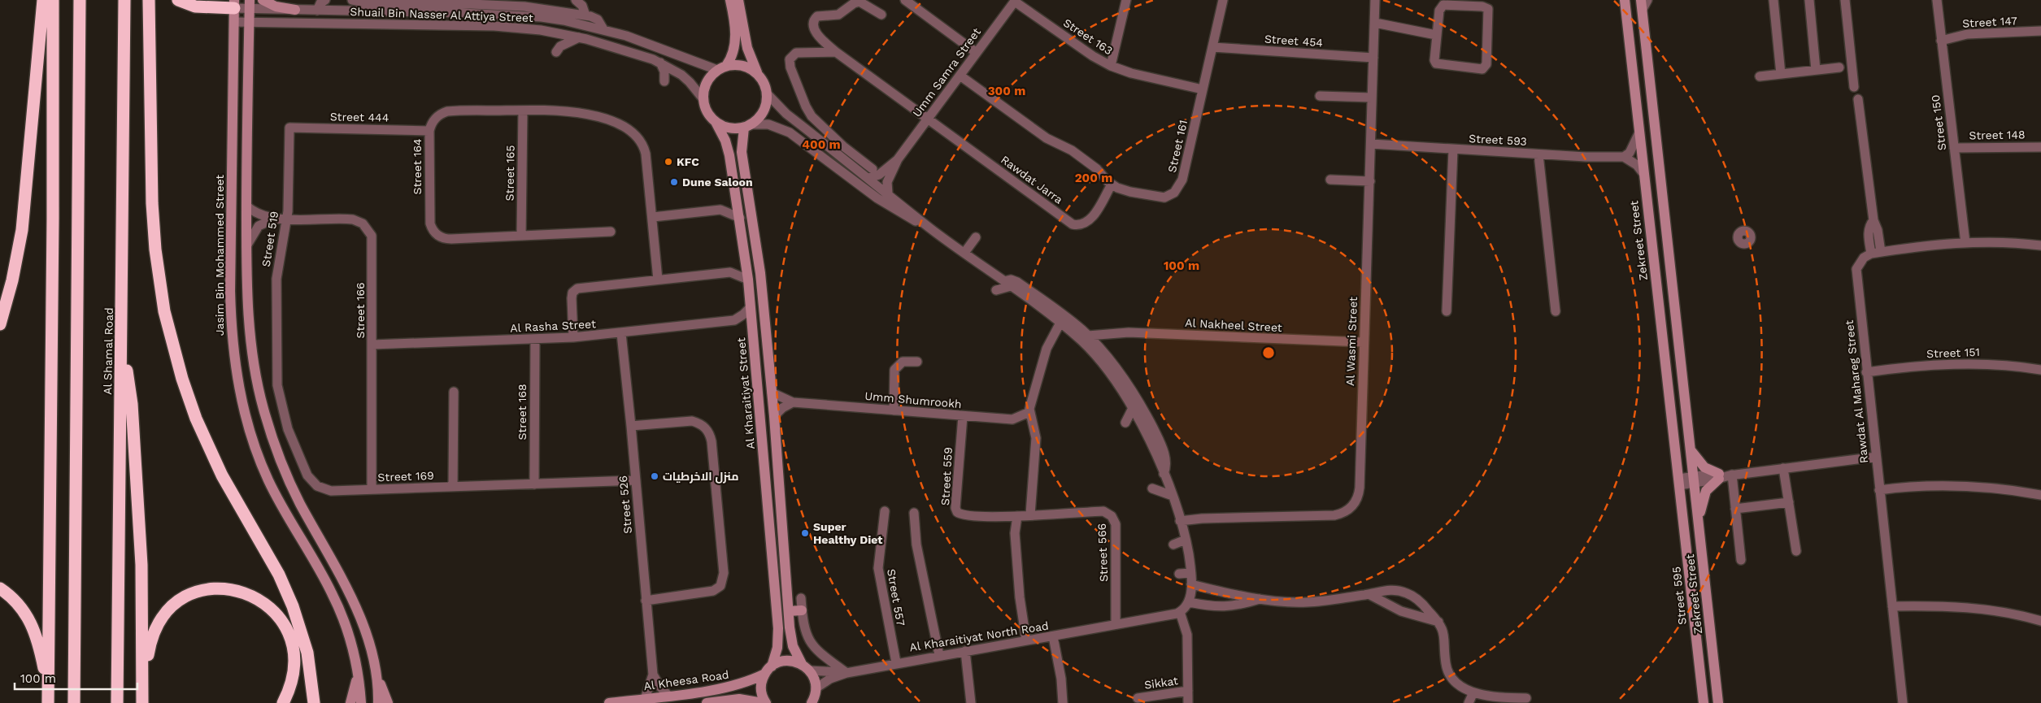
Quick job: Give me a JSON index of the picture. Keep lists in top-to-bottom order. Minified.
{"streets":{"highway":["Al Shamal Road"],"street":["Shuail Bin Nasser Al Attiya Street","Street 147","Street 163","Street 454","Umm Samra Street","Street 444","Street 150","Street 148","Street 593","Street 161","Street 164","Street 165","Rawdat Jarra","Street 519","Zekreet Street","Jasim Bin Mohammed Street","Street 166","Al Nakheel Street","Al Rasha Street","Al Wasmi Street","Street 151","Rawdat Al Mahareg Street","Al Kharaitiyat Street","Umm Shumrookh","Street 168","Street 169","Street 559","Street 526","Street 566","Street 595","Street 557","Al Kharaitiyat North Road","Al Kheesa Road","Sikkat"]},"crossings":[["Shuail Bin Nasser Al Attiya Street","Jasim Bin Mohammed Street"],["Shuail Bin Nasser Al Attiya Street","Al Kharaitiyat Street"],["Street 147","Street 150"],["Street 163","Umm Samra Street"],["Street 163","Street 161"],["Street 454","Street 161"],["Street 454","Al Wasmi Street"],["Umm Samra Street","Street 161"],["Umm Samra Street","Rawdat Jarra"],["Street 444","Street 164"],["Street 444","Street 519"],["Street 150","Street 148"],["Street 593","Al Wasmi Street"],["Street 161","Rawdat Jarra"],["Street 164","Street 165"],["Street 519","Street 166"],["Street 519","Street 169"],["Zekreet Street","Street 595"],["Street 166","Al Rasha Street"],["Street 166","Street 169"],["Al Nakheel Street","Al Wasmi Street"],["Al Rasha Street","Street 168"],["Al Rasha Street","Street 526"],["Street 151","Rawdat Al Mahareg Street"],["Al Kharaitiyat Street","Al Kheesa Road"],["Umm Shumrookh","Street 559"],["Street 168","Street 169"],["Street 169","Street 526"],["Street 559","Street 566"],["Street 526","Al Kheesa Road"],["Street 566","Al Kharaitiyat North Road"],["Street 557","Al Kharaitiyat North Road"],["Al Kharaitiyat North Road","Al Kheesa Road"]],"places":["KFC","Dune Saloon","منزل الاخرطيات","Super Healthy Diet"],"scale_bar":"100 m","rings":["300 m","400 m","200 m","100 m"]}
